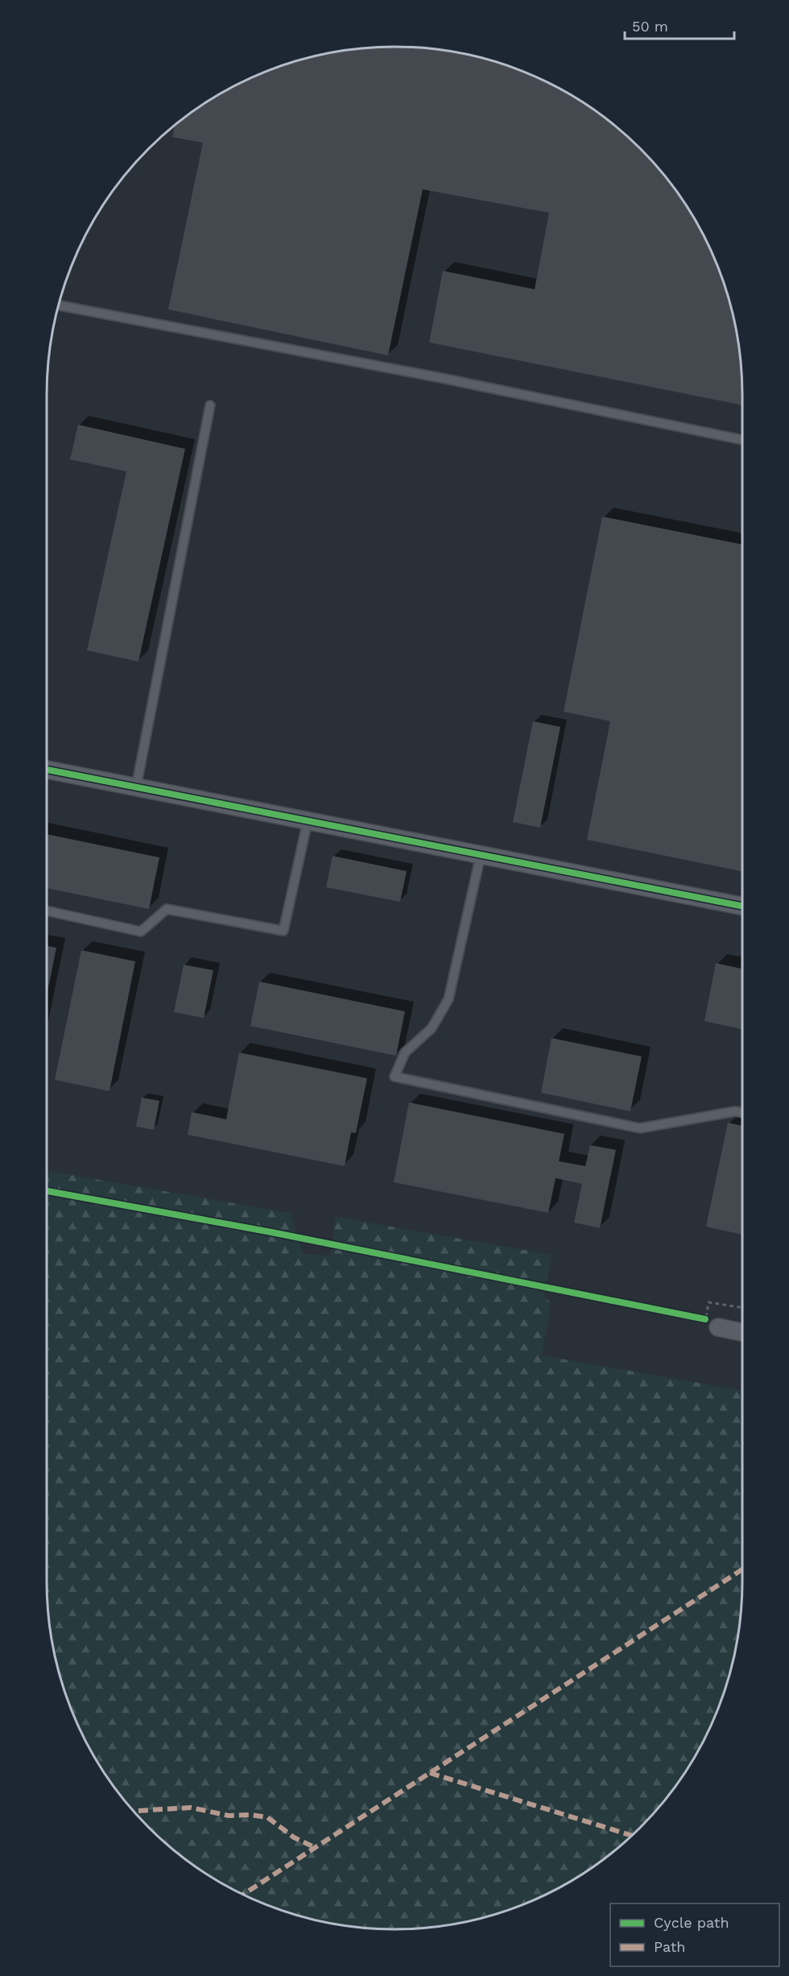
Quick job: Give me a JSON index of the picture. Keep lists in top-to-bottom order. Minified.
{"legend":["Cycle path","Path"],"scale_bar":"50 m"}
